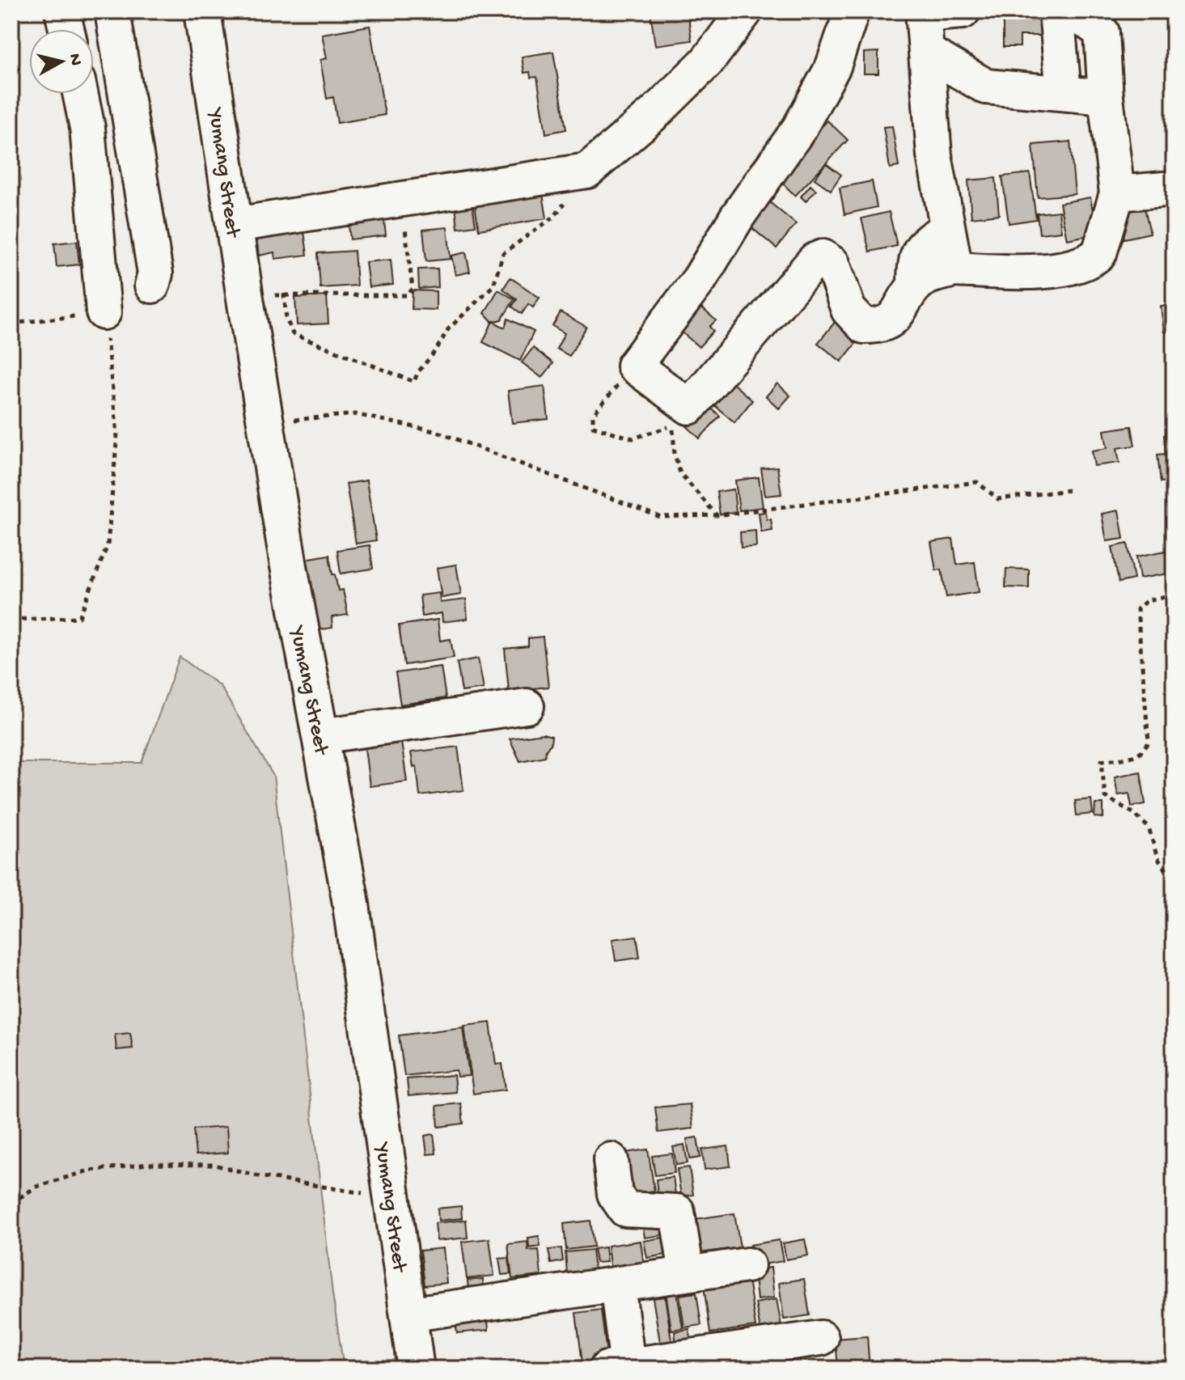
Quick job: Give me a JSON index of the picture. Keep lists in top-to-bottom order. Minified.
{"streets":{"main road":["Yumang Street"]},"north":"right"}
